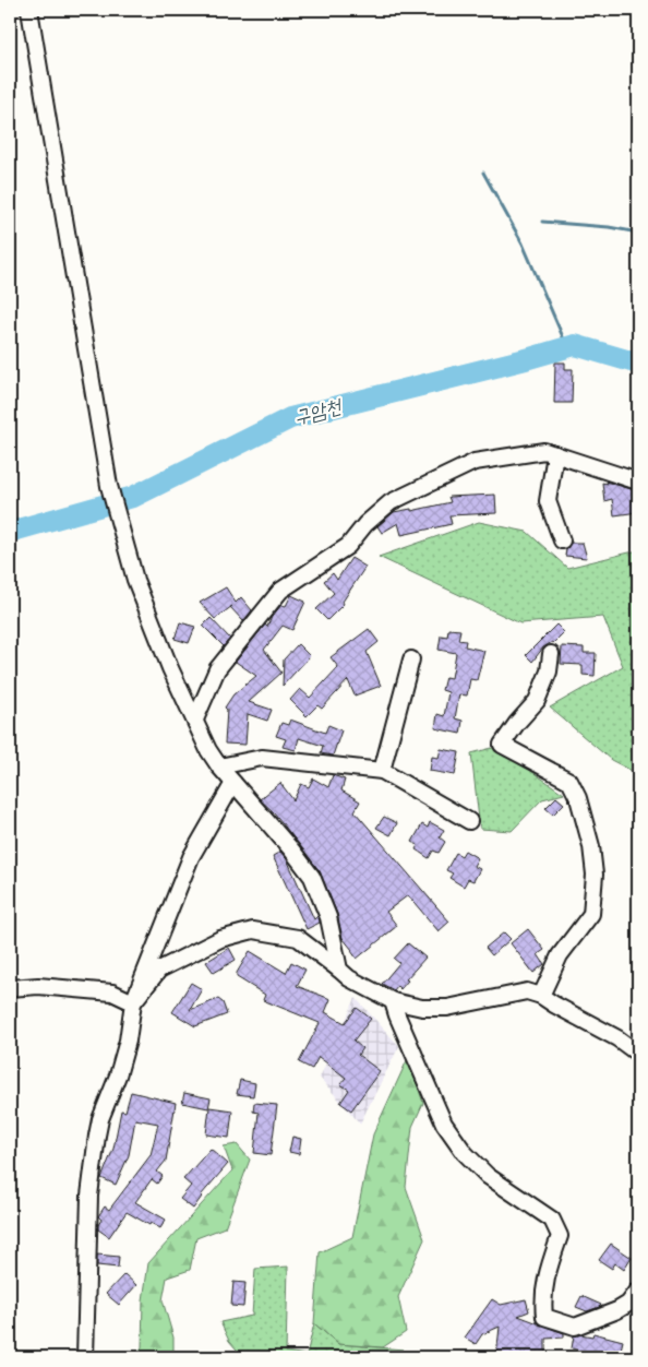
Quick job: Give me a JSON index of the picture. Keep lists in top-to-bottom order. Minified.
{"water":["구암천"]}
